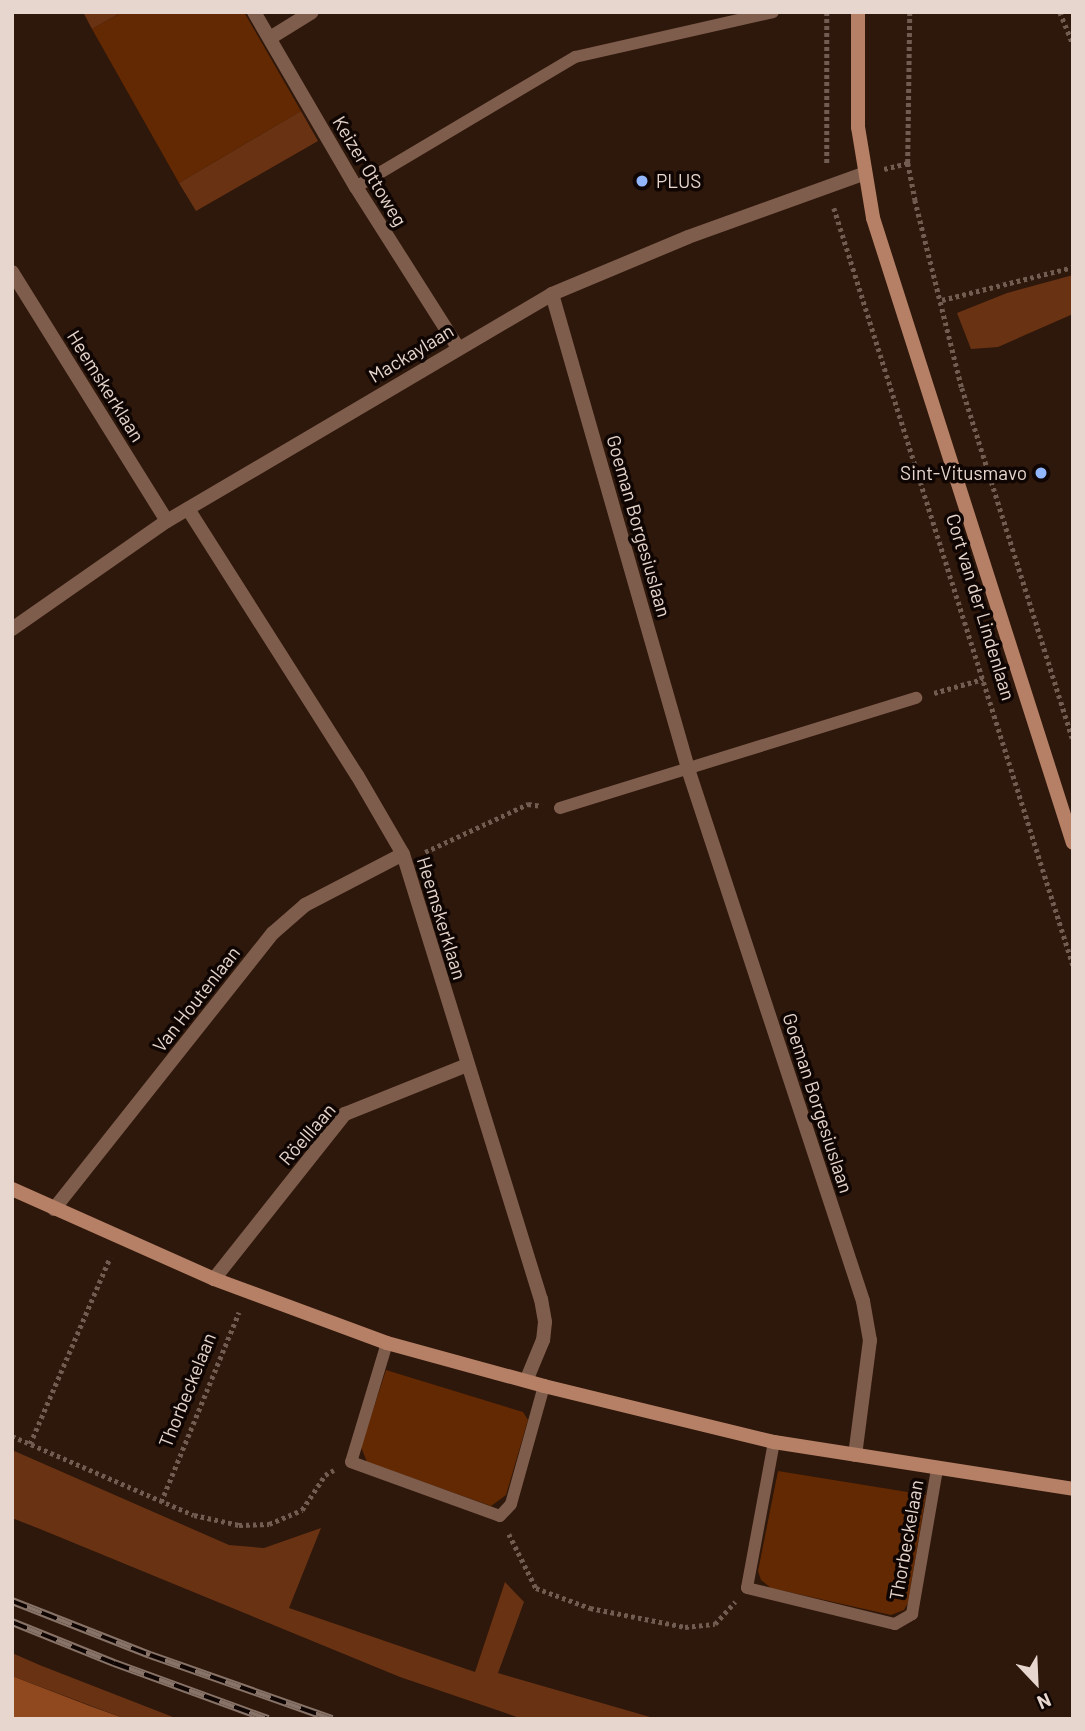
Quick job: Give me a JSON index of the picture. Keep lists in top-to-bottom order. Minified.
{"streets":{"street":["Keizer Ottoweg","Mackaylaan","Heemskerklaan","Goeman Borgesiuslaan","Cort van der Lindenlaan","Van Houtenlaan","Röelllaan","Thorbeckelaan"]},"crossings":[["Keizer Ottoweg","Mackaylaan"],["Mackaylaan","Heemskerklaan"],["Mackaylaan","Goeman Borgesiuslaan"],["Mackaylaan","Cort van der Lindenlaan"],["Heemskerklaan","Van Houtenlaan"],["Heemskerklaan","Röelllaan"],["Heemskerklaan","Thorbeckelaan"],["Goeman Borgesiuslaan","Thorbeckelaan"],["Van Houtenlaan","Thorbeckelaan"],["Röelllaan","Thorbeckelaan"]],"places":["PLUS","Sint-Vitusmavo"],"north":"bottom right"}
